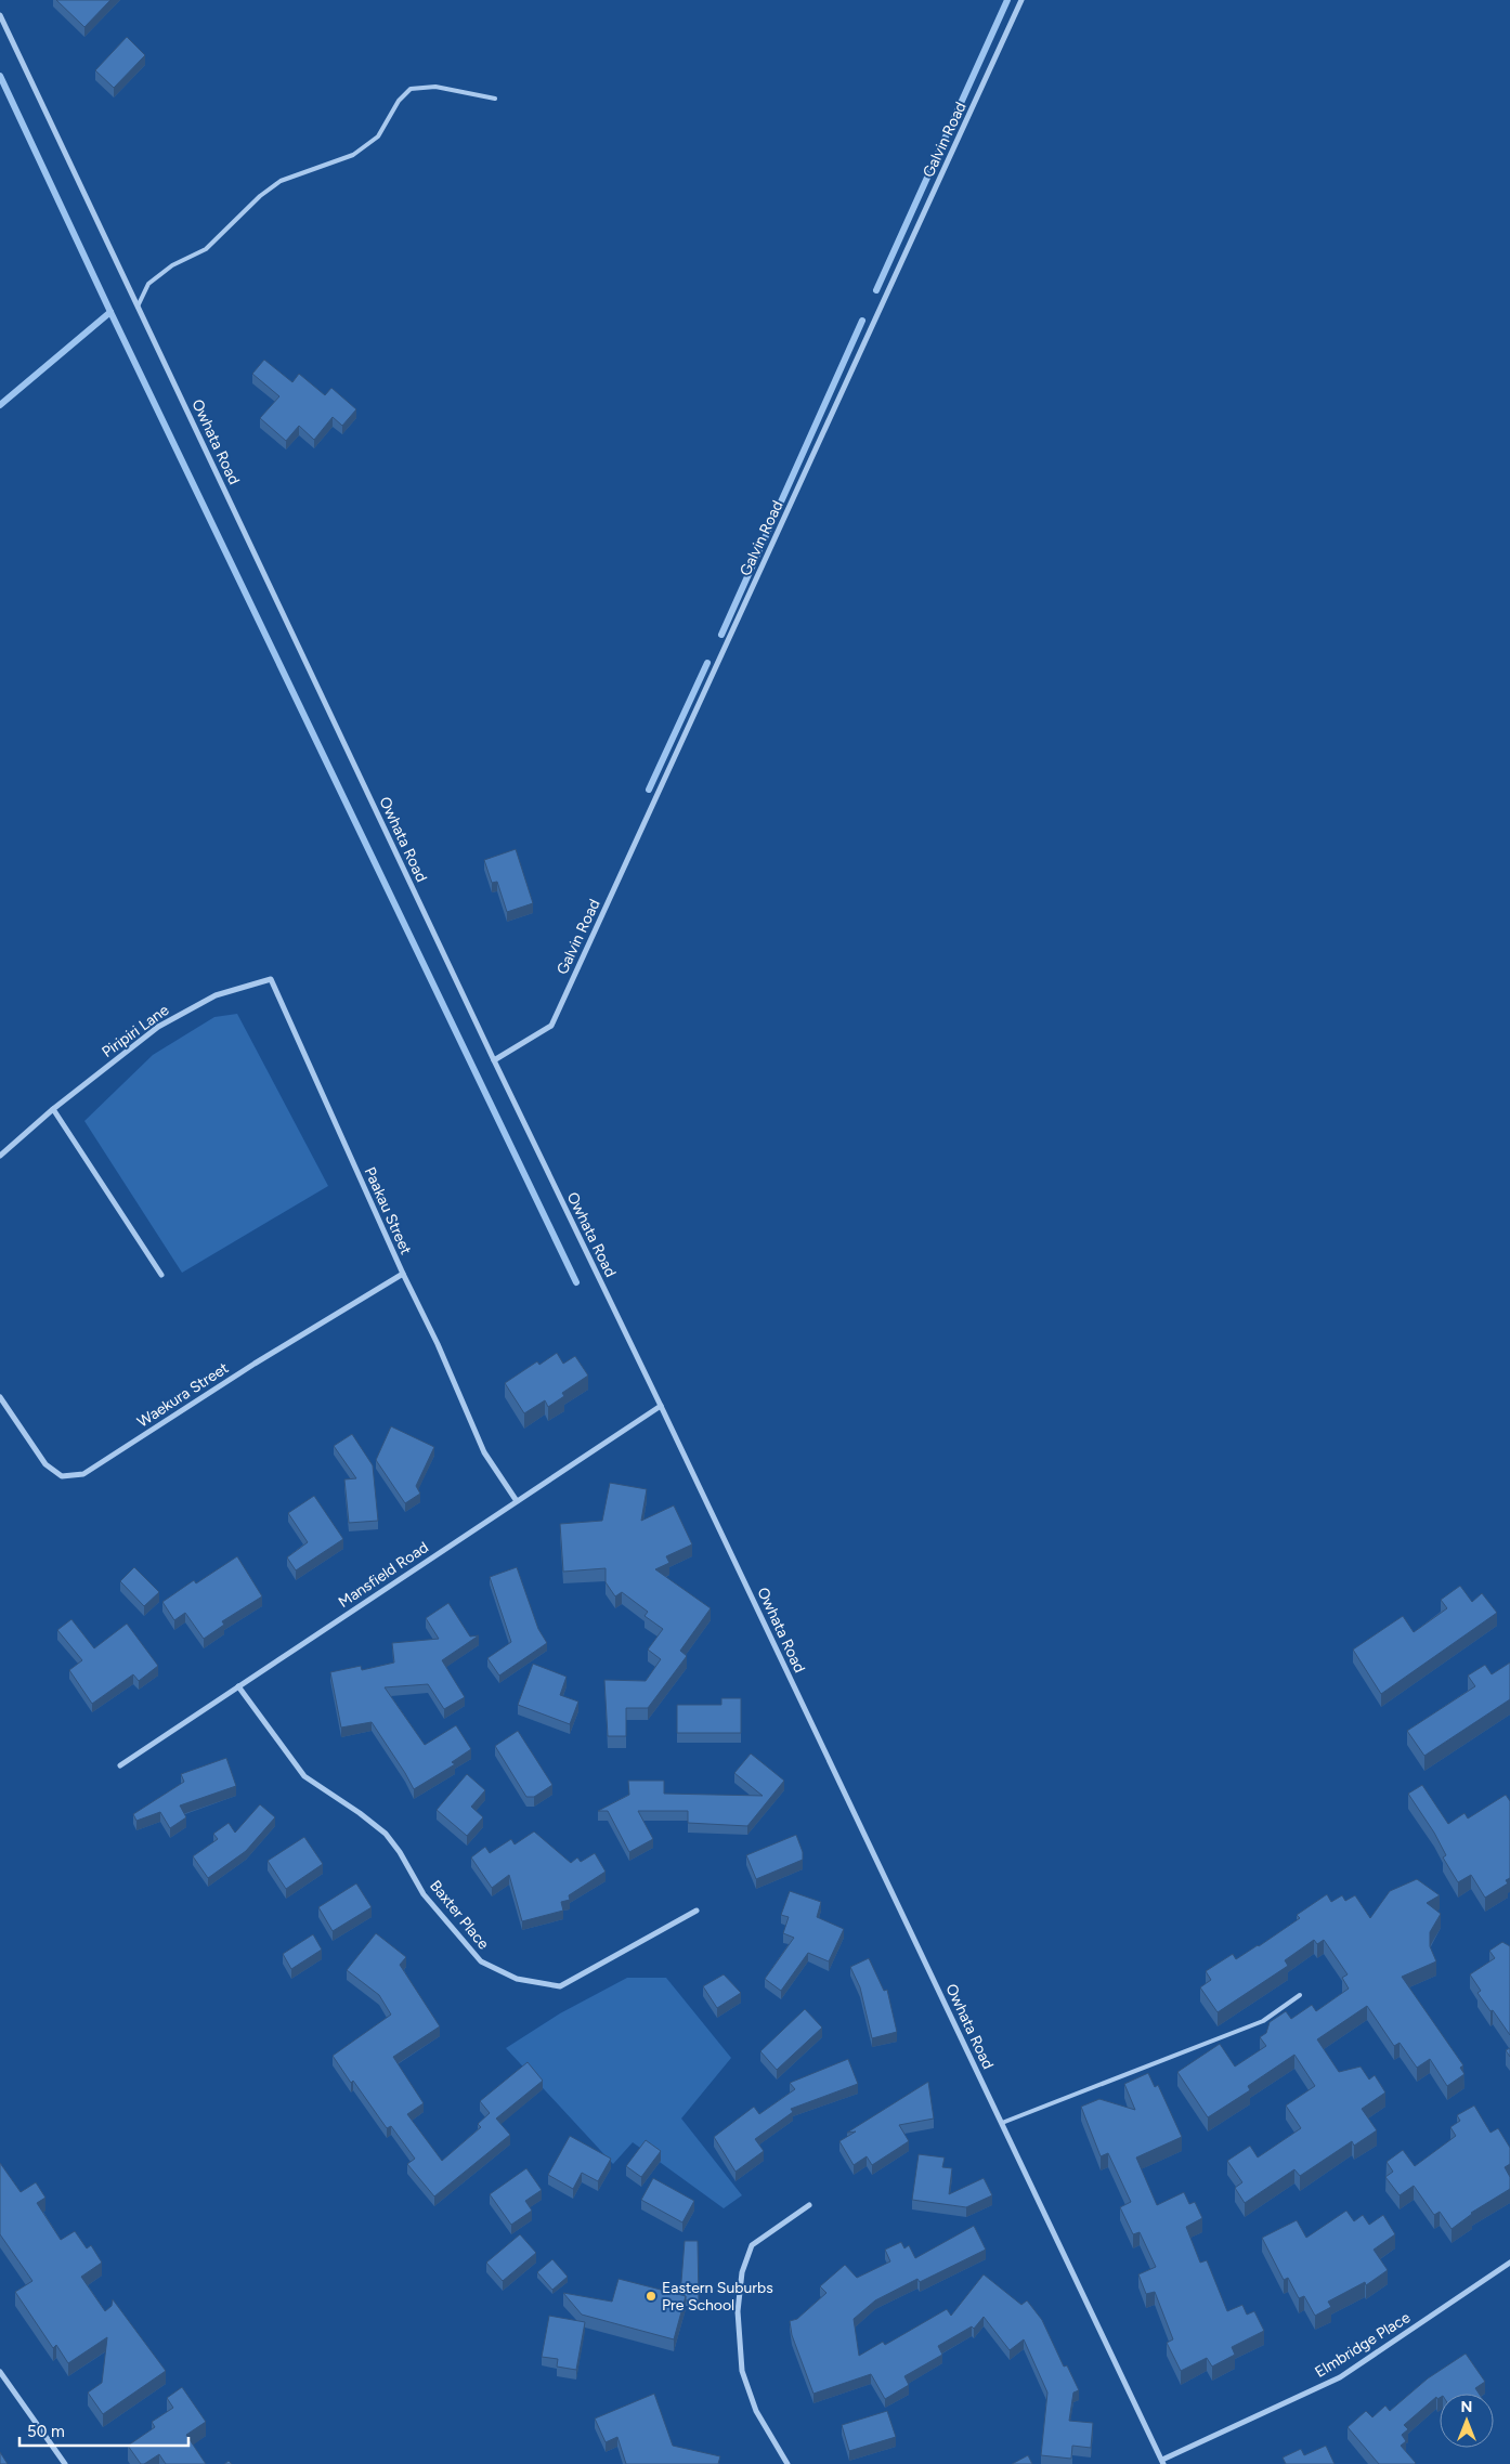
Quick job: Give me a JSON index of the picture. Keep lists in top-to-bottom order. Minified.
{"streets":{"street":["Galvin Road","Owhata Road","Piripiri Lane","Paakau Street","Waekura Street","Mansfield Road","Baxter Place","Elmbridge Place"]},"crossings":[["Galvin Road","Owhata Road"],["Owhata Road","Mansfield Road"],["Owhata Road","Elmbridge Place"],["Piripiri Lane","Paakau Street"],["Paakau Street","Waekura Street"],["Paakau Street","Mansfield Road"],["Mansfield Road","Baxter Place"]],"places":["Eastern Suburbs Pre School"],"scale_bar":"50 m","north":"top"}
